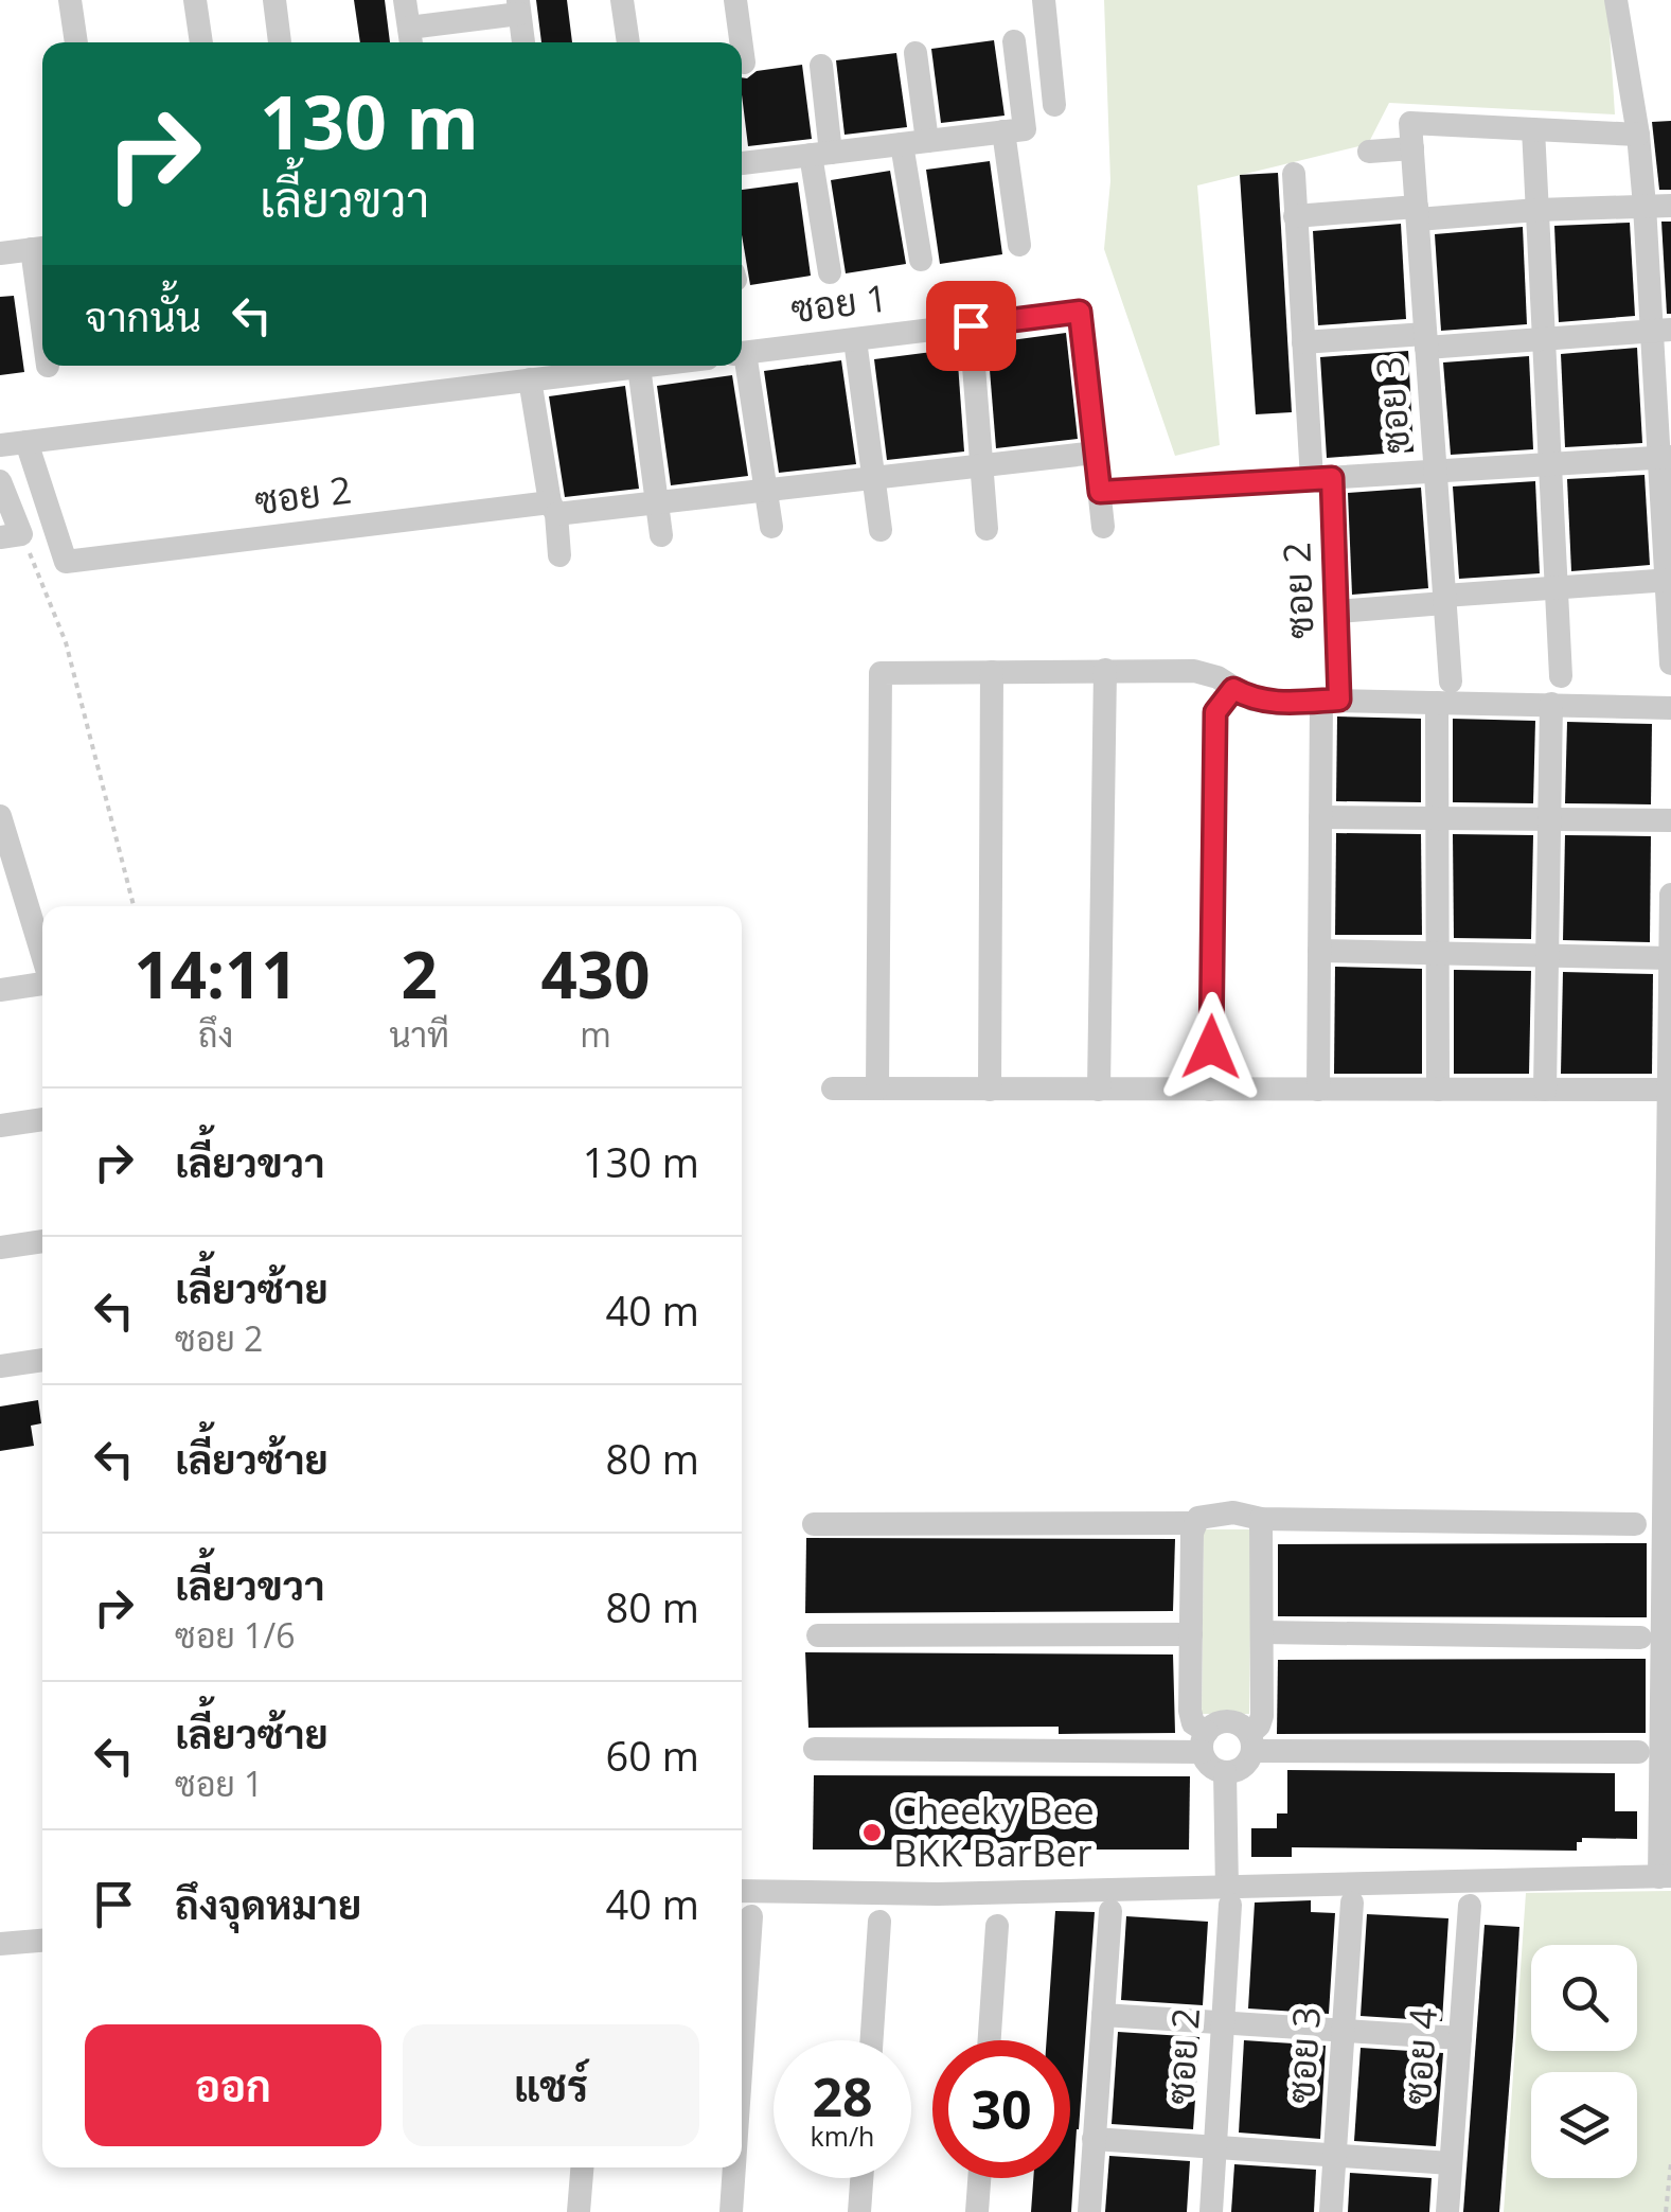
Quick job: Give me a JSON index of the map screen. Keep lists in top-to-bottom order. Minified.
{"streets":{"street":["ซอย 1","ซอย 3","ซอย 2","ซอย 4"]},"crossings":[["ซอย 1","ซอย 2"]],"places":["Cheeky Bee BKK BarBer"],"page":{"turn":["130 m","เลี้ยวขวา"],"then":"จากนั้น","eta":["14:11","ถึง","2","นาที","430","m"],"list":[{"name":"เลี้ยวขวา","value":"130 m"},{"name":"เลี้ยวซ้าย","note":"ซอย 2","value":"40 m"},{"name":"เลี้ยวซ้าย","value":"80 m"},{"name":"เลี้ยวขวา","note":"ซอย 1/6","value":"80 m"},{"name":"เลี้ยวซ้าย","note":"ซอย 1","value":"60 m"},{"name":"ถึงจุดหมาย","value":"40 m"}],"buttons":["ออก","แชร์"],"speed":"28 km/h","limit":"30"}}
